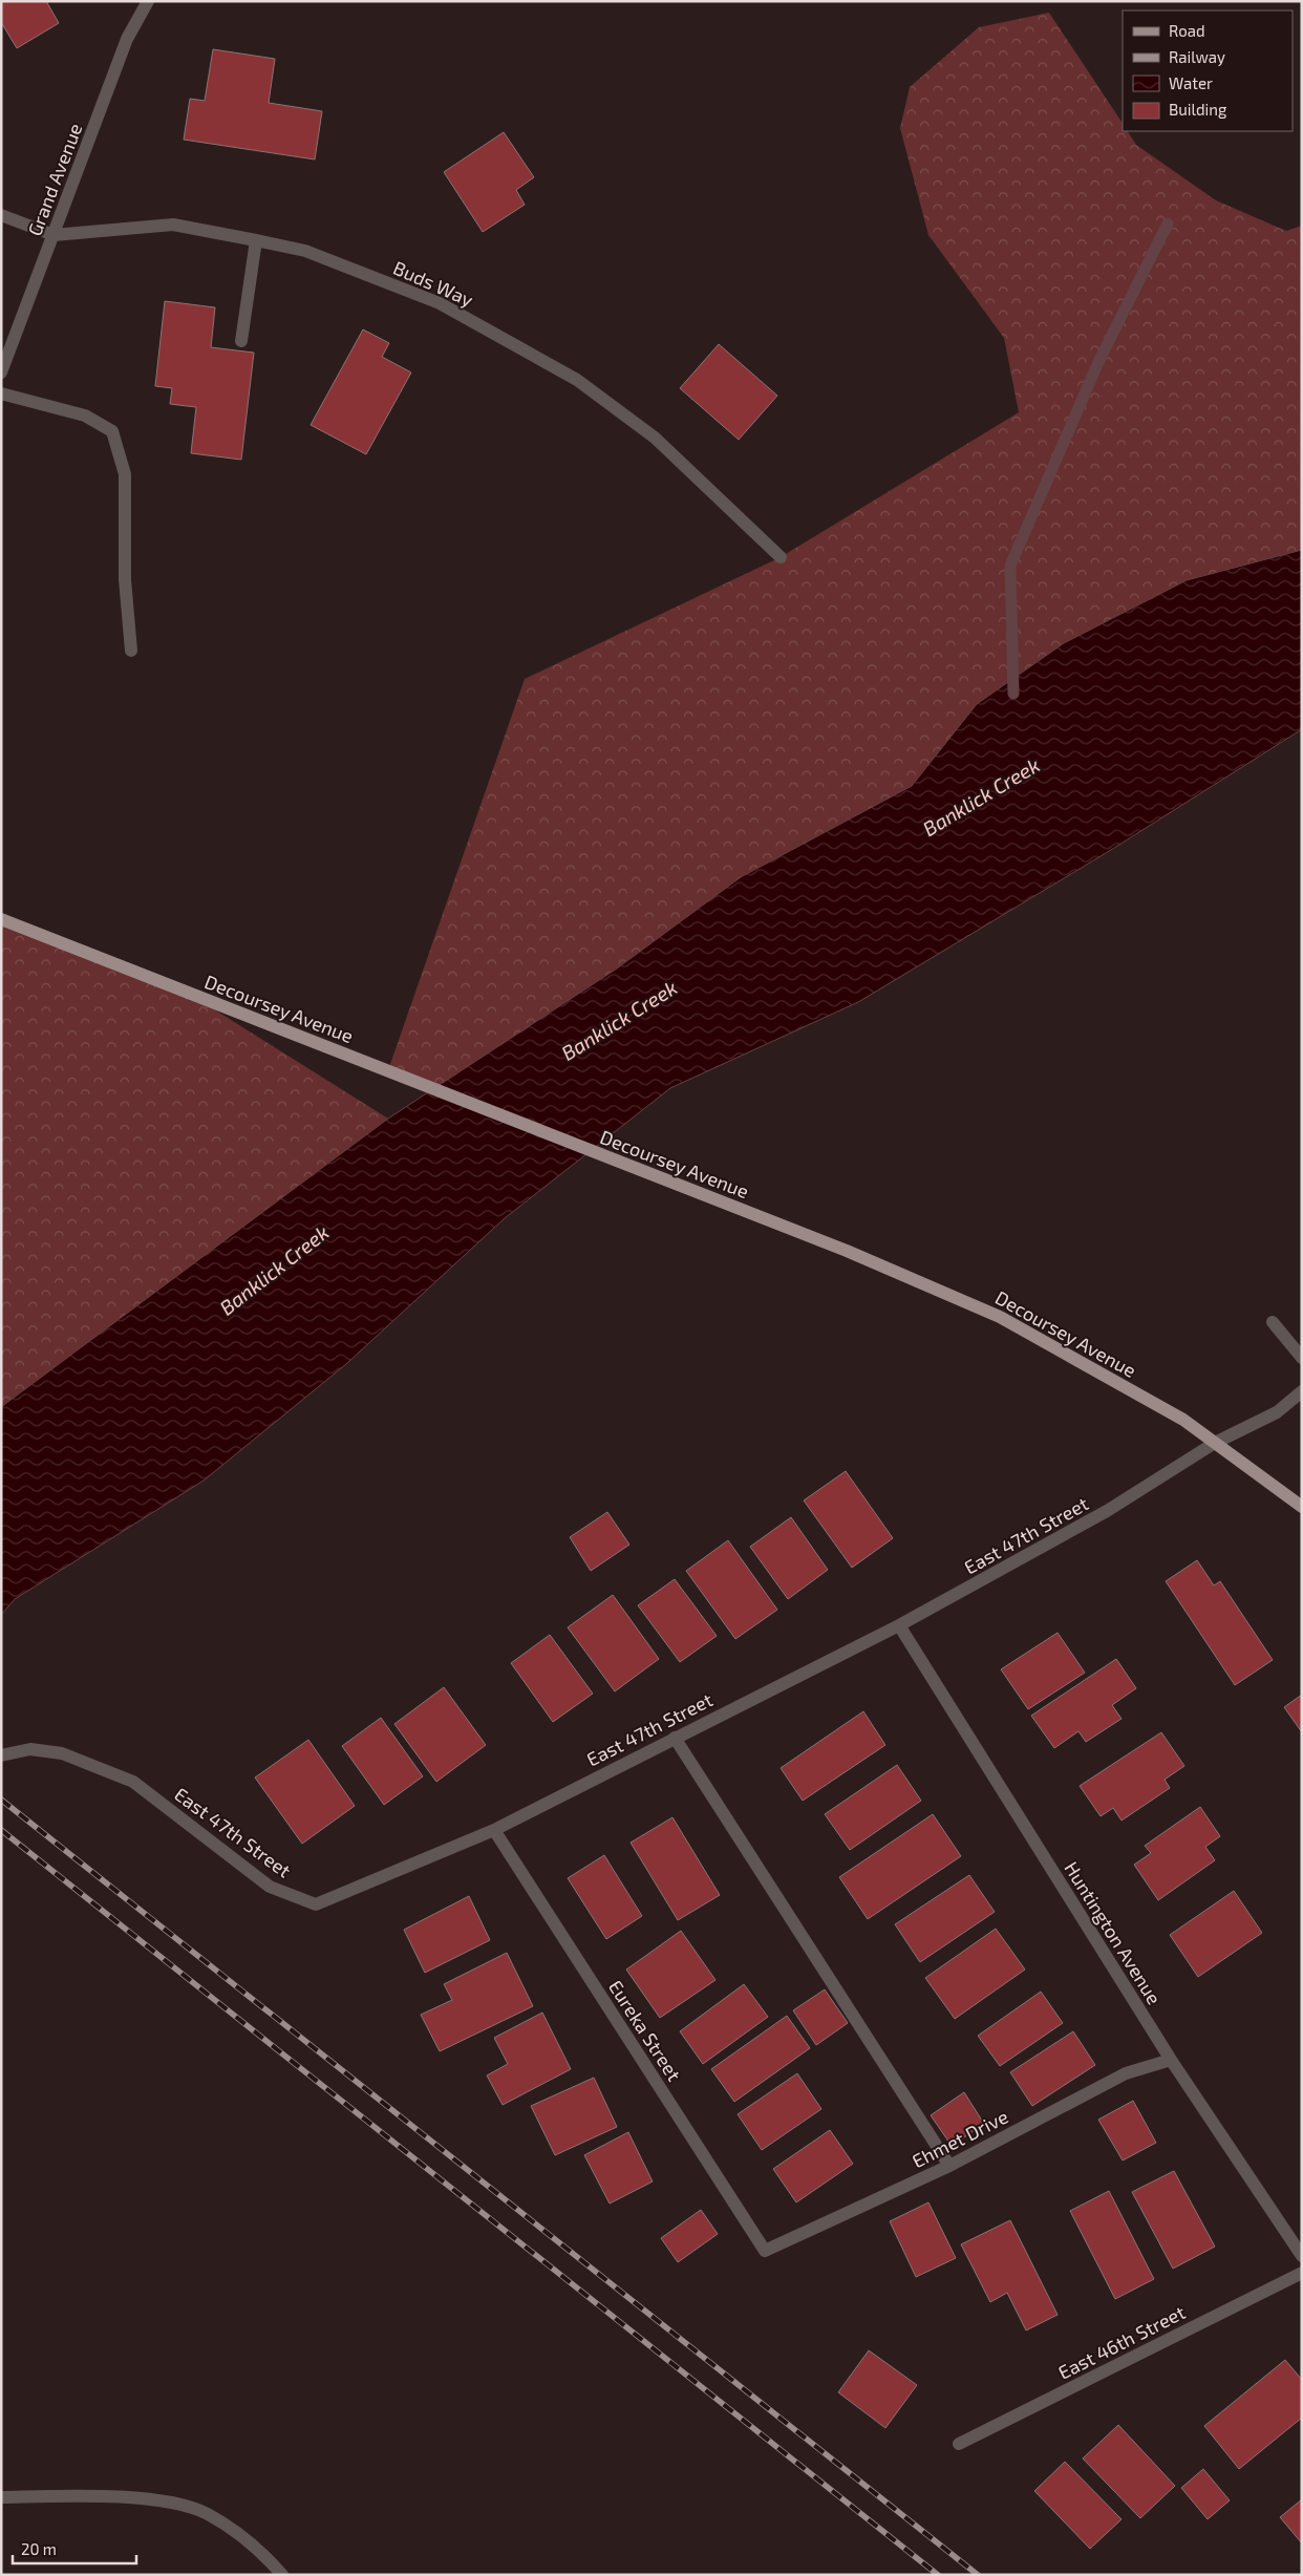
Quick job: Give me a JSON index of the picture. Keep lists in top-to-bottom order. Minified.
{"streets":{"main road":["Decoursey Avenue"],"street":["Grand Avenue","Buds Way","East 47th Street","Huntington Avenue","Eureka Street","Ehmet Drive","East 46th Street"]},"crossings":[["Grand Avenue","Buds Way"],["Decoursey Avenue","East 47th Street"],["East 47th Street","Huntington Avenue"],["East 47th Street","Eureka Street"],["Huntington Avenue","Ehmet Drive"],["Eureka Street","Ehmet Drive"]],"water":["Banklick Creek"],"legend":["Road","Railway","Water","Building"],"scale_bar":"20 m"}
